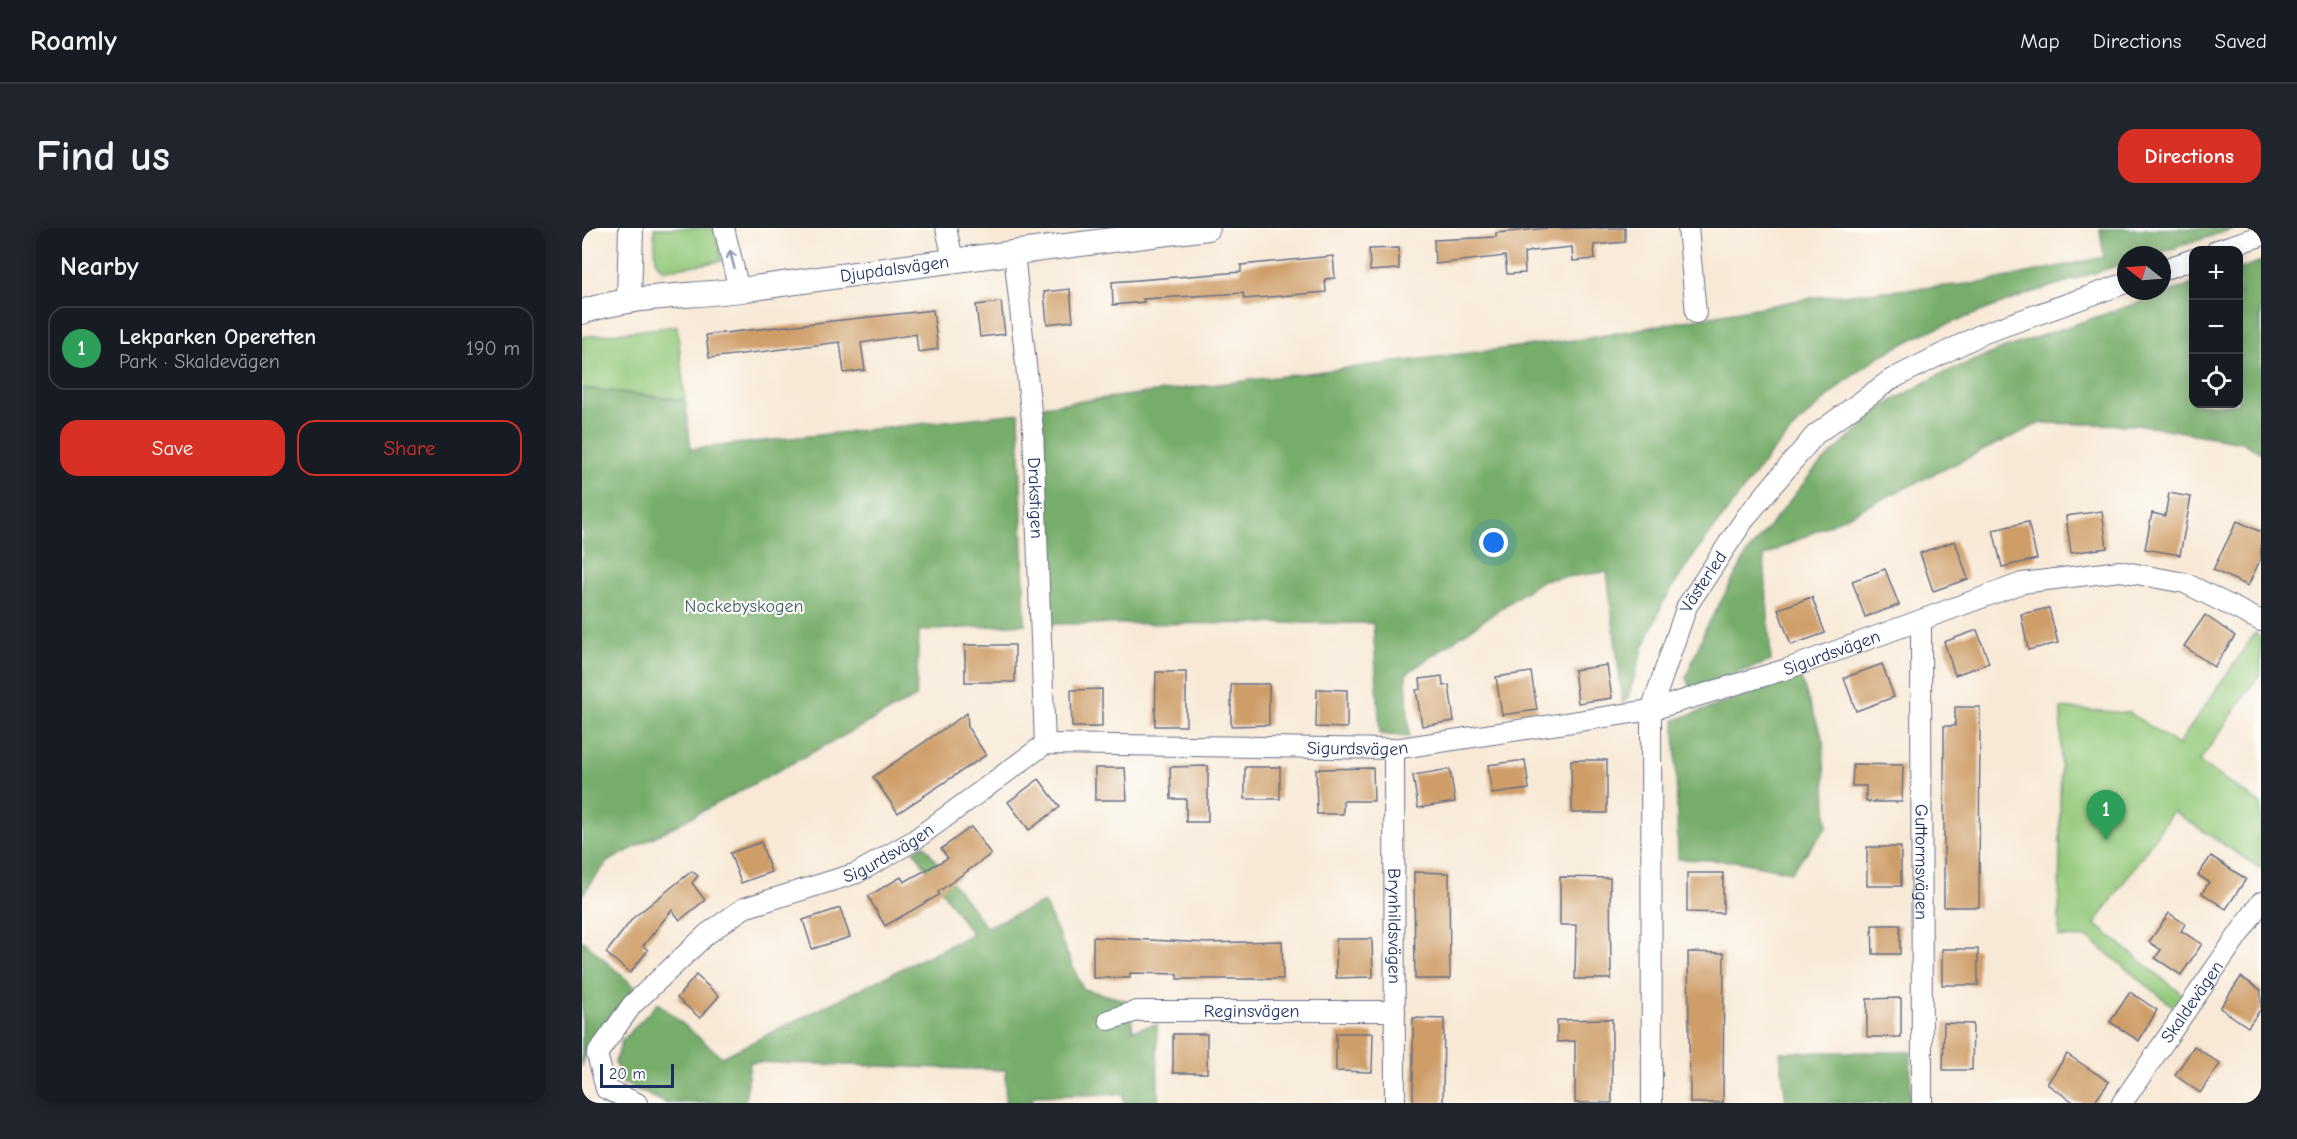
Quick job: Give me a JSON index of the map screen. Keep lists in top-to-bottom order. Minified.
{"streets":{"street":["Djupdalsvägen","Drakstigen","Västerled","Sigurdsvägen","Guttormsvägen","Brynhildsvägen","Skaldevägen","Reginsvägen"]},"crossings":[["Djupdalsvägen","Drakstigen"],["Drakstigen","Sigurdsvägen"],["Västerled","Sigurdsvägen"],["Sigurdsvägen","Guttormsvägen"],["Sigurdsvägen","Brynhildsvägen"],["Brynhildsvägen","Reginsvägen"]],"parks":["Nockebyskogen"],"scale_bar":"20 m","north":"left","page":{"header":"Roamly","nav":["Map","Directions","Saved"],"buttons":["Directions",["Save","Share"]],"title":"Find us","heading":"Nearby","map_buttons":["+","−"],"list":[{"mark":"1","name":"Lekparken Operetten","note":"Park · Skaldevägen","value":"190 m"}],"pins":"1","scale":"20 m"}}
